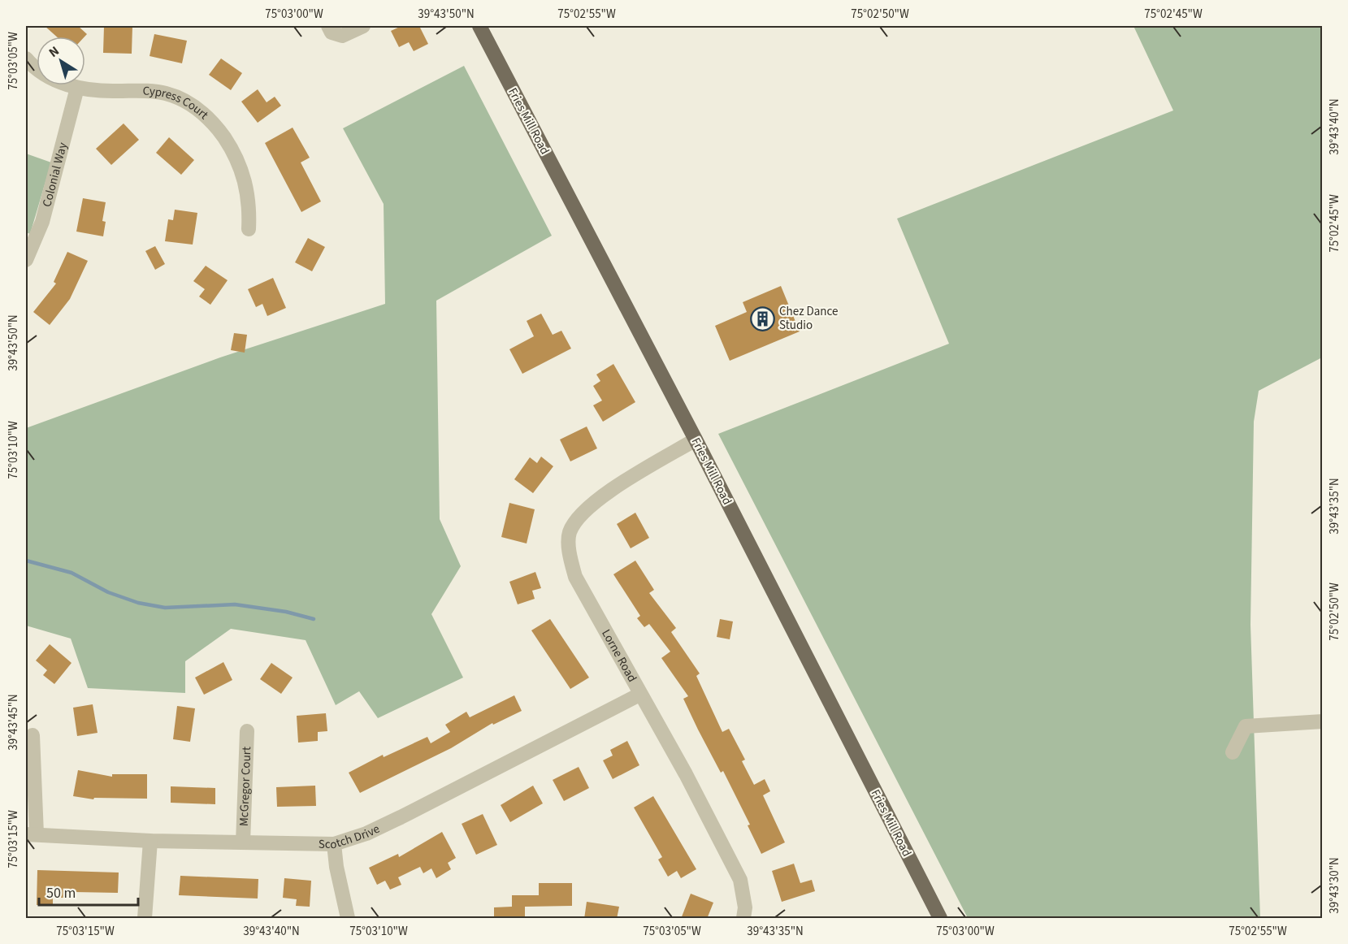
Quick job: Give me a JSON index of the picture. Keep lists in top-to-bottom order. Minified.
{"streets":{"main road":["Fries Mill Road"],"street":["Cypress Court","Colonial Way","Lorne Road","McGregor Court","Scotch Drive"]},"crossings":[["Cypress Court","Colonial Way"],["Fries Mill Road","Lorne Road"],["Lorne Road","Scotch Drive"],["McGregor Court","Scotch Drive"]],"places":{"building":["Chez Dance Studio"]},"scale_bar":"50 m","north":"top left","coordinates":["75°03'00\"W","39°43'50\"N","75°02'55\"W","75°02'50\"W","75°02'45\"W","75°03'05\"W","39°43'40\"N","75°03'10\"W","39°43'35\"N","39°43'45\"N","75°03'15\"W","39°43'30\"N"]}
